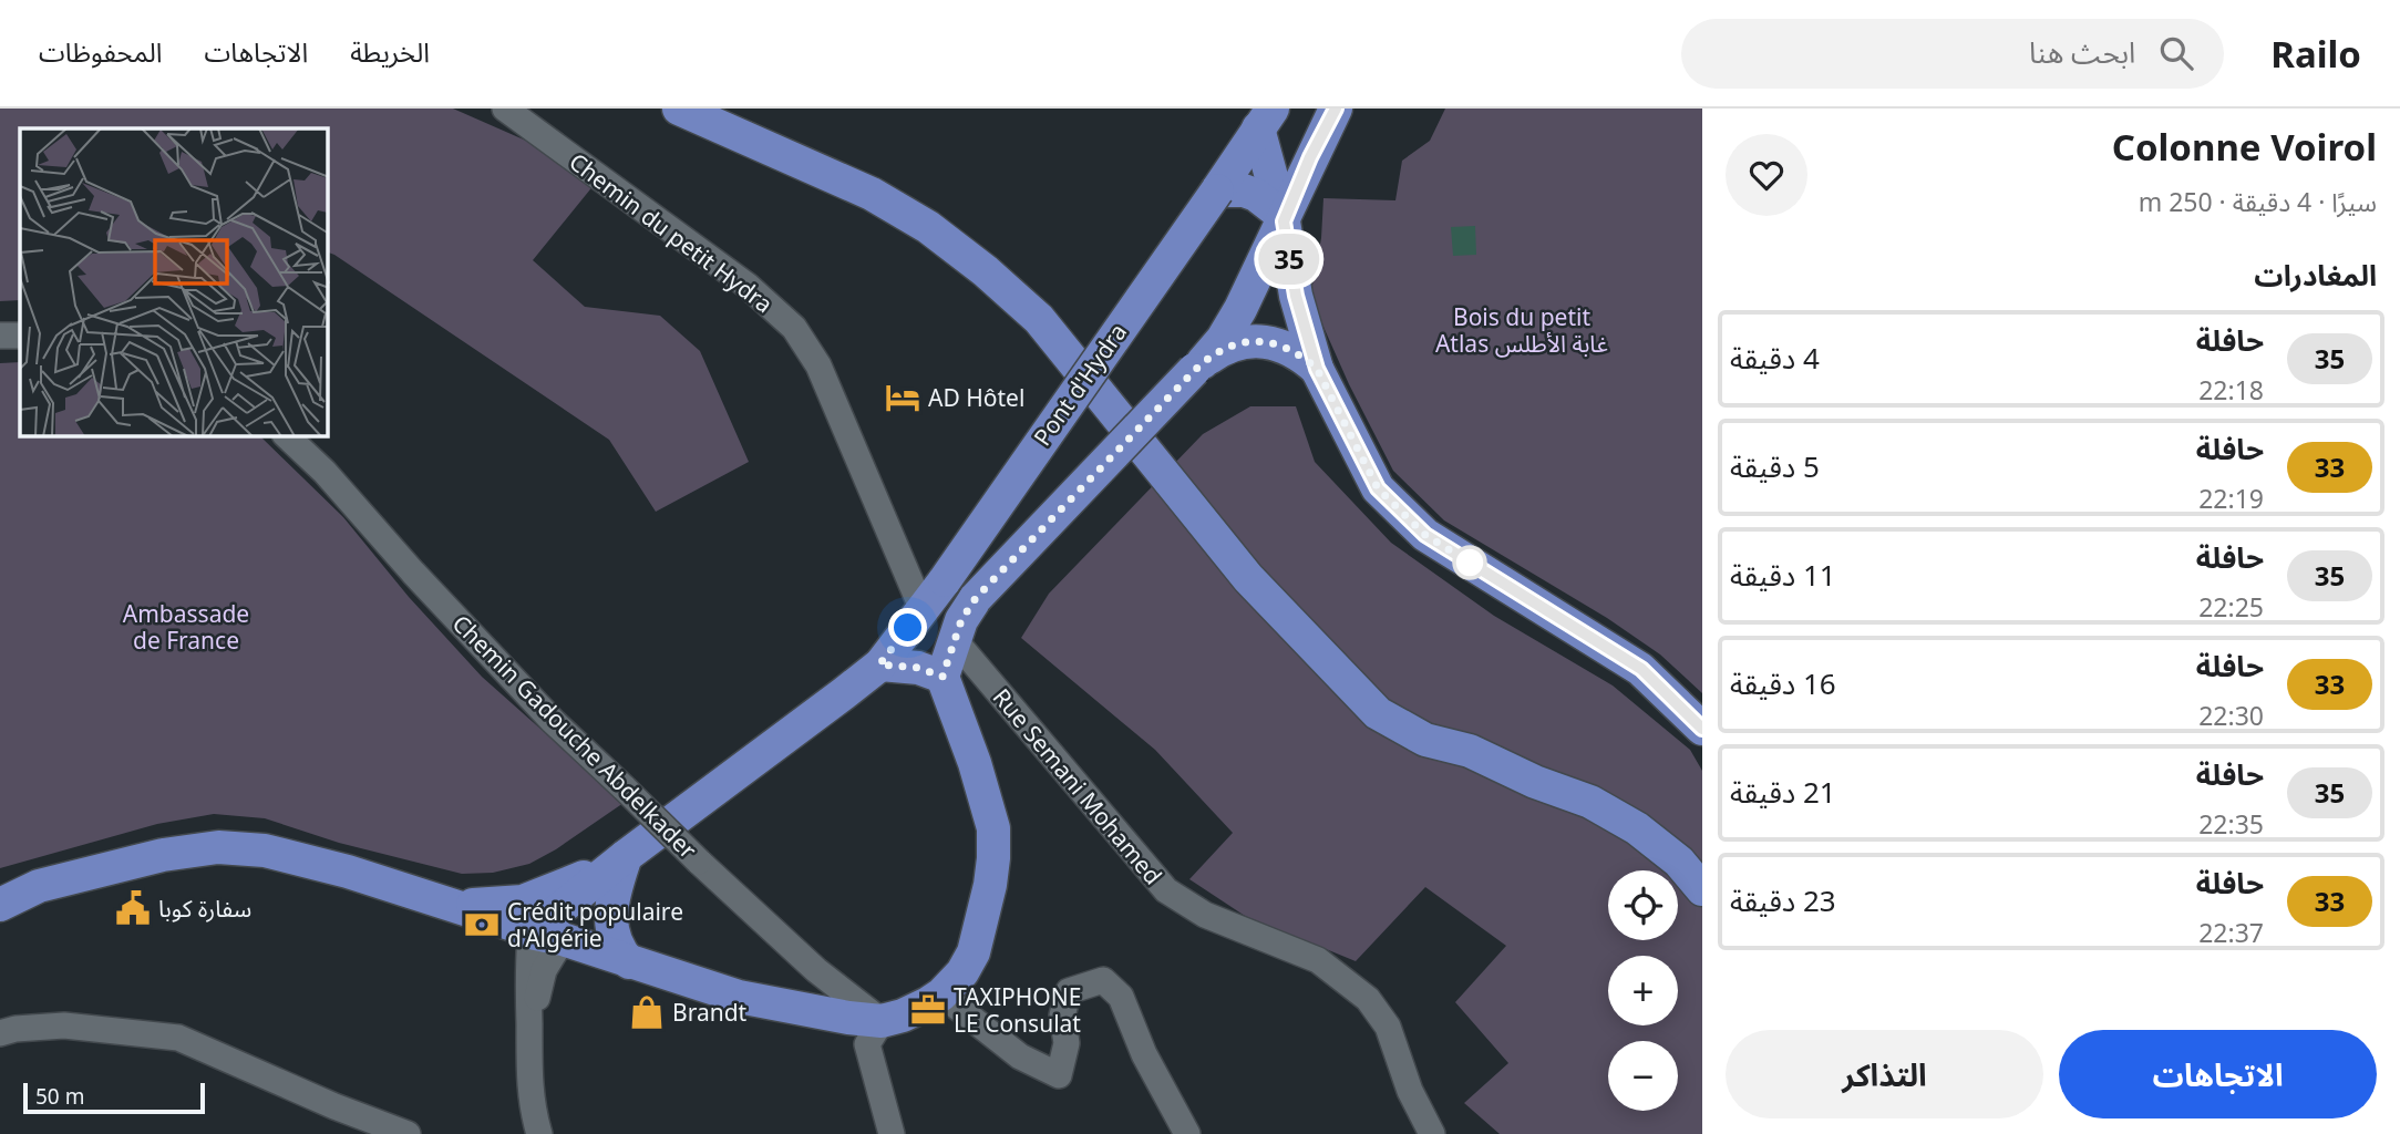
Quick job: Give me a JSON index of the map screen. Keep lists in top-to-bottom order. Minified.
{"streets":{"main road":["Pont d'Hydra"],"street":["Chemin du petit Hydra","Chemin Gadouche Abdelkader","Rue Semani Mohamed"]},"crossings":[["Chemin du petit Hydra","Pont d'Hydra"]],"parks":["Bois du petit Atlas غابة الأطلس","Ambassade de France"],"places":{"hotel":["AD Hôtel"],"public building":["سفارة كوبا"],"bank":["Crédit populaire d'Algérie"],"office":["TAXIPHONE LE Consulat"],"shop":["Brandt"]},"lines":["bus line 35"],"scale_bar":"50 m","page":{"header":"Railo","search":"ابحث هنا","nav":["الخريطة","الاتجاهات","المحفوظات"],"heading":[["Colonne Voirol","سيرًا · 4 دقيقة · 250 m"],"المغادرات"],"on_map":"35","list":[{"mark":"35","name":"حافلة","note":"22:18","value":"4 دقيقة"},{"mark":"33","name":"حافلة","note":"22:19","value":"5 دقيقة"},{"mark":"35","name":"حافلة","note":"22:25","value":"11 دقيقة"},{"mark":"33","name":"حافلة","note":"22:30","value":"16 دقيقة"},{"mark":"35","name":"حافلة","note":"22:35","value":"21 دقيقة"},{"mark":"33","name":"حافلة","note":"22:37","value":"23 دقيقة"}],"map_buttons":["+","−"],"buttons":["الاتجاهات","التذاكر"],"scale":"50 m"}}
